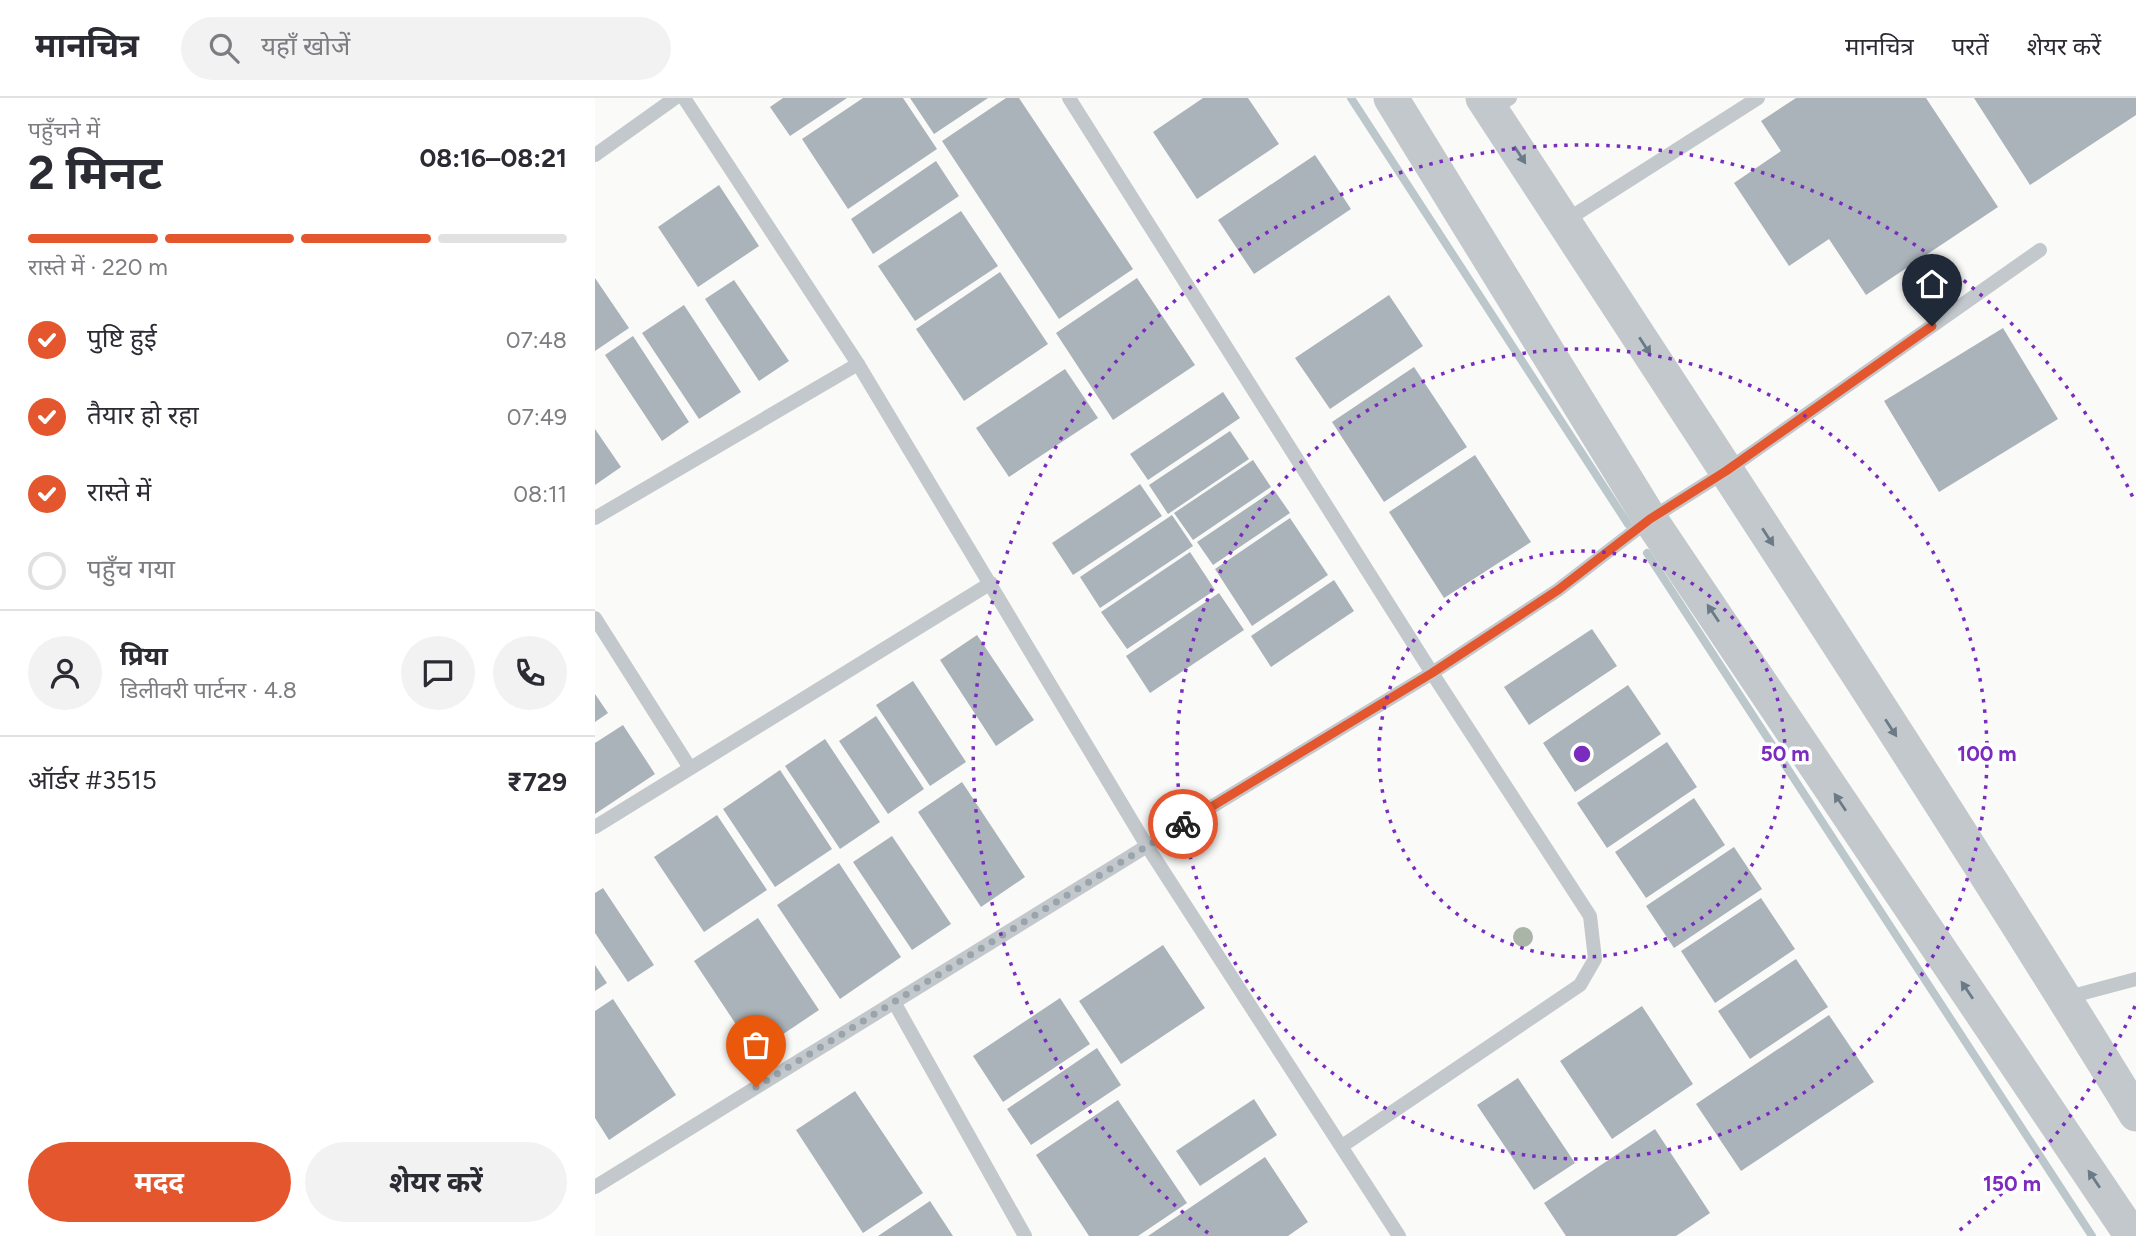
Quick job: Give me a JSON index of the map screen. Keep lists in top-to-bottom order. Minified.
{"page":{"header":"मानचित्र","search":"यहाँ खोजें","nav":["मानचित्र","परतें","शेयर करें"],"heading":["2 मिनट","पहुँचने में","08:16–08:21"],"panel":["प्रिया","डिलीवरी पार्टनर · 4.8","ऑर्डर #3515","₹729"],"bar":"रास्ते में · 220 m","list":[["पुष्टि हुई","07:48"],["तैयार हो रहा","07:49"],["रास्ते में","08:11"],"पहुँच गया"],"buttons":["मदद","शेयर करें"]},"rings":["50 m","100 m","150 m"]}
